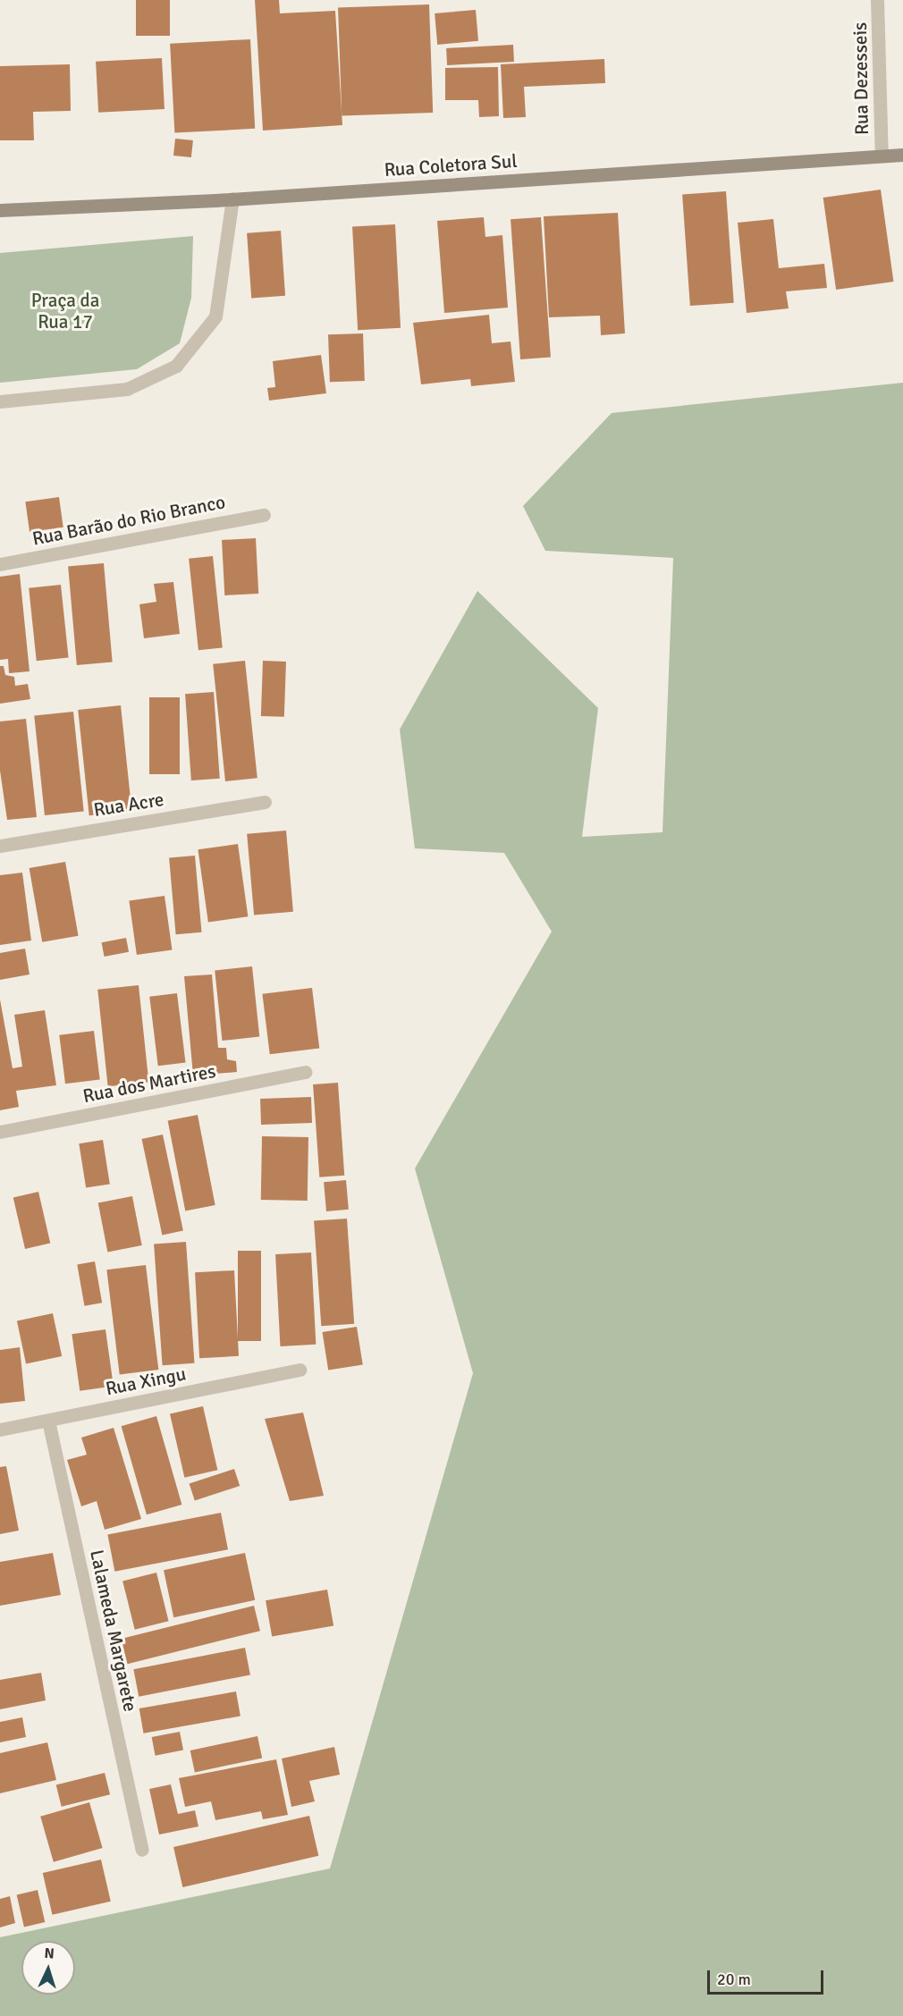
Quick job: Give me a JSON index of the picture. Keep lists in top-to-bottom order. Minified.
{"streets":{"street":["Rua Dezesseis","Rua Coletora Sul","Rua Barão do Rio Branco","Rua Acre","Rua dos Martires","Rua Xingu","Lalameda Margarete"]},"crossings":[["Rua Dezesseis","Rua Coletora Sul"],["Rua Xingu","Lalameda Margarete"]],"parks":["Praça da Rua 17"],"scale_bar":"20 m","north":"top"}
